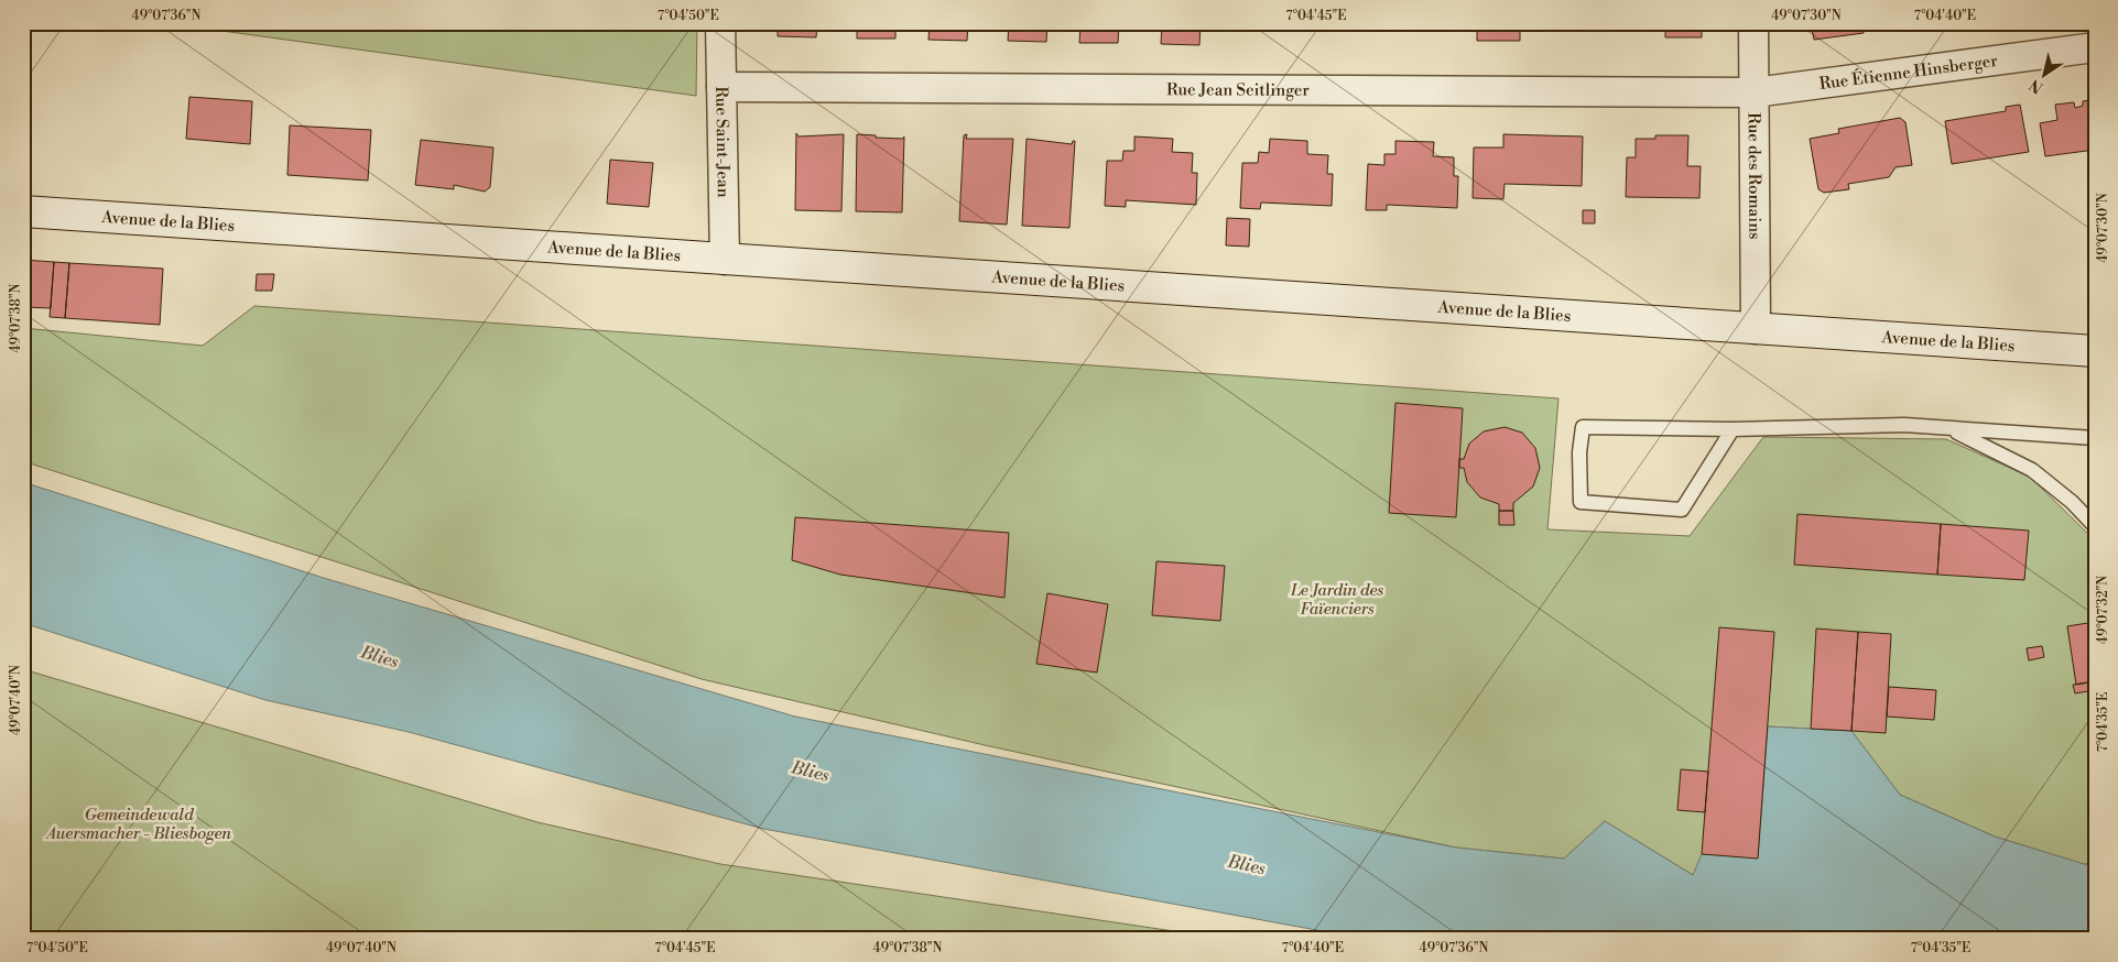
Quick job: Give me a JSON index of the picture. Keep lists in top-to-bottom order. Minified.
{"streets":{"main road":["Avenue de la Blies"],"street":["Rue Étienne Hinsberger","Rue Jean Seitlinger","Rue Saint-Jean","Rue des Romains"]},"crossings":[["Rue Étienne Hinsberger","Rue Jean Seitlinger"],["Rue Étienne Hinsberger","Rue des Romains"],["Rue Jean Seitlinger","Rue Saint-Jean"],["Rue Jean Seitlinger","Rue des Romains"],["Rue Saint-Jean","Avenue de la Blies"],["Rue des Romains","Avenue de la Blies"]],"water":["Blies"],"parks":["Le Jardin des Faïenciers","Gemeindewald Auersmacher - Bliesbogen"],"north":"bottom left","coordinates":["49°07'36\"N","7°04'50\"E","7°04'45\"E","49°07'30\"N","7°04'40\"E","49°07'38\"N","49°07'32\"N","49°07'40\"N","7°04'35\"E"]}
